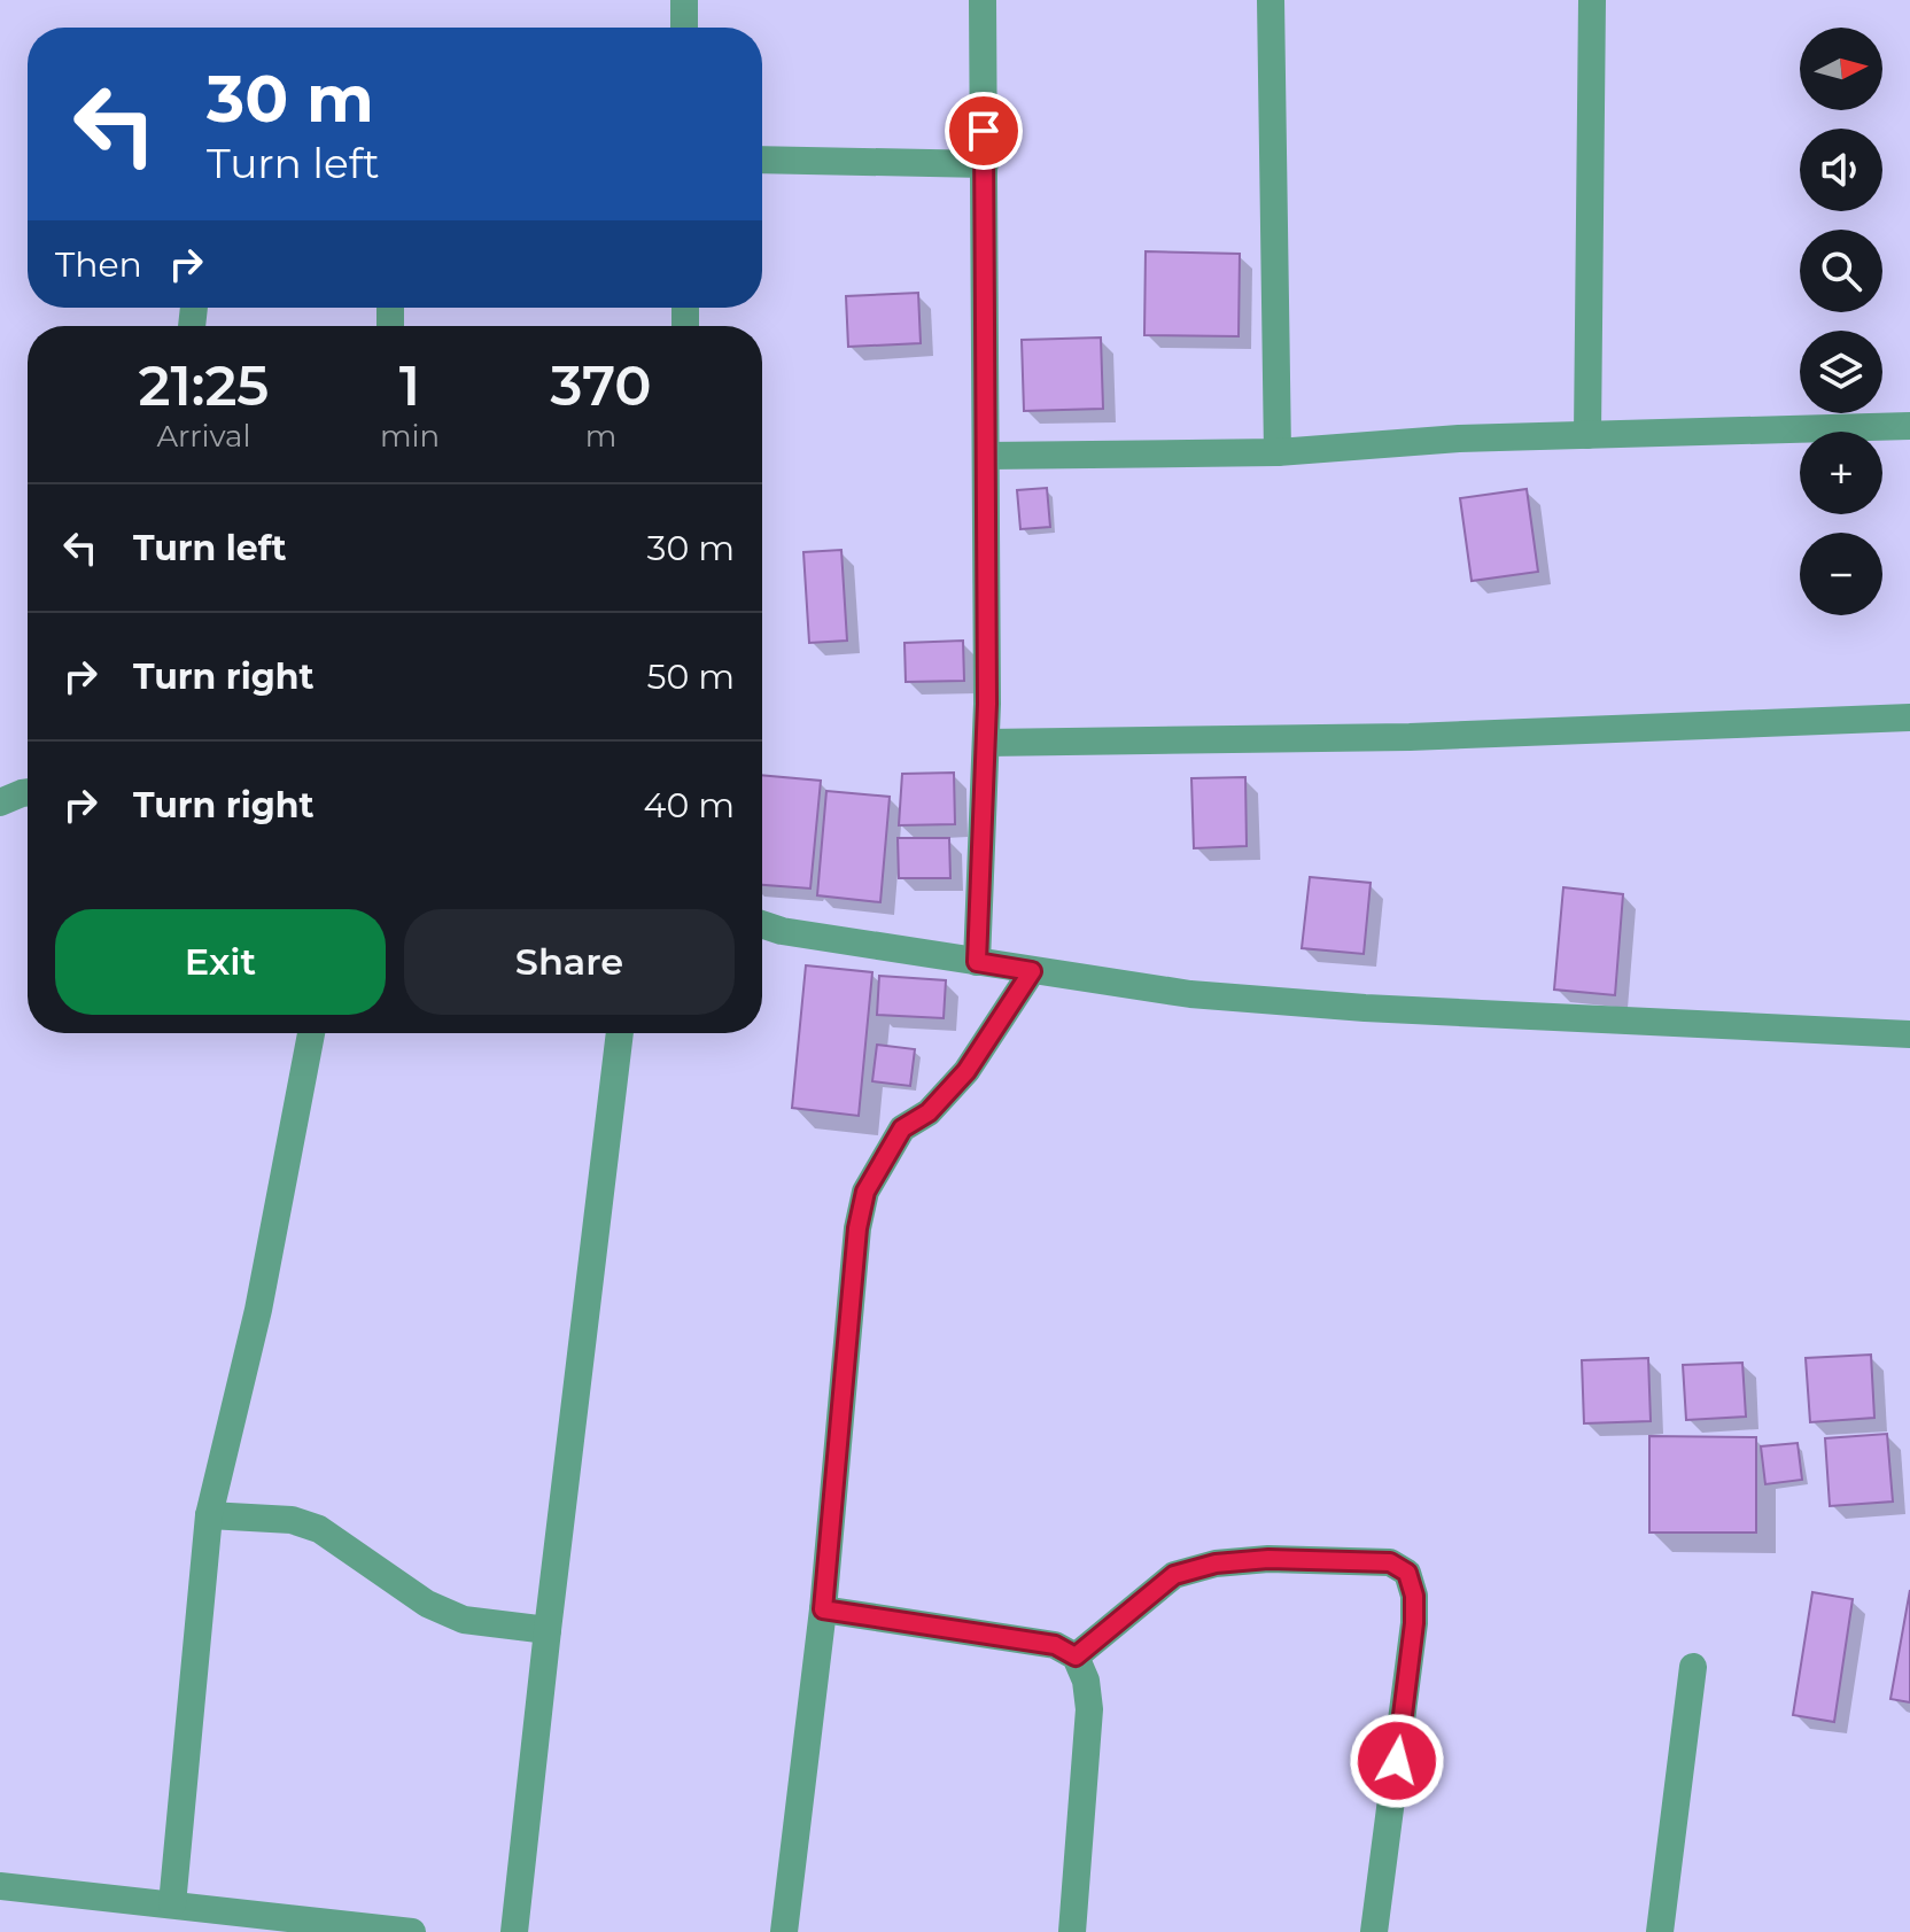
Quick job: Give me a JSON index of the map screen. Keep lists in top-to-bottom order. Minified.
{"north":"right","page":{"map_buttons":["+","−"],"turn":["30 m","Turn left"],"then":"Then","eta":["21:25","Arrival","1","min","370","m"],"list":[{"name":"Turn left","value":"30 m"},{"name":"Turn right","value":"50 m"},{"name":"Turn right","value":"40 m"}],"buttons":["Exit","Share"]}}
